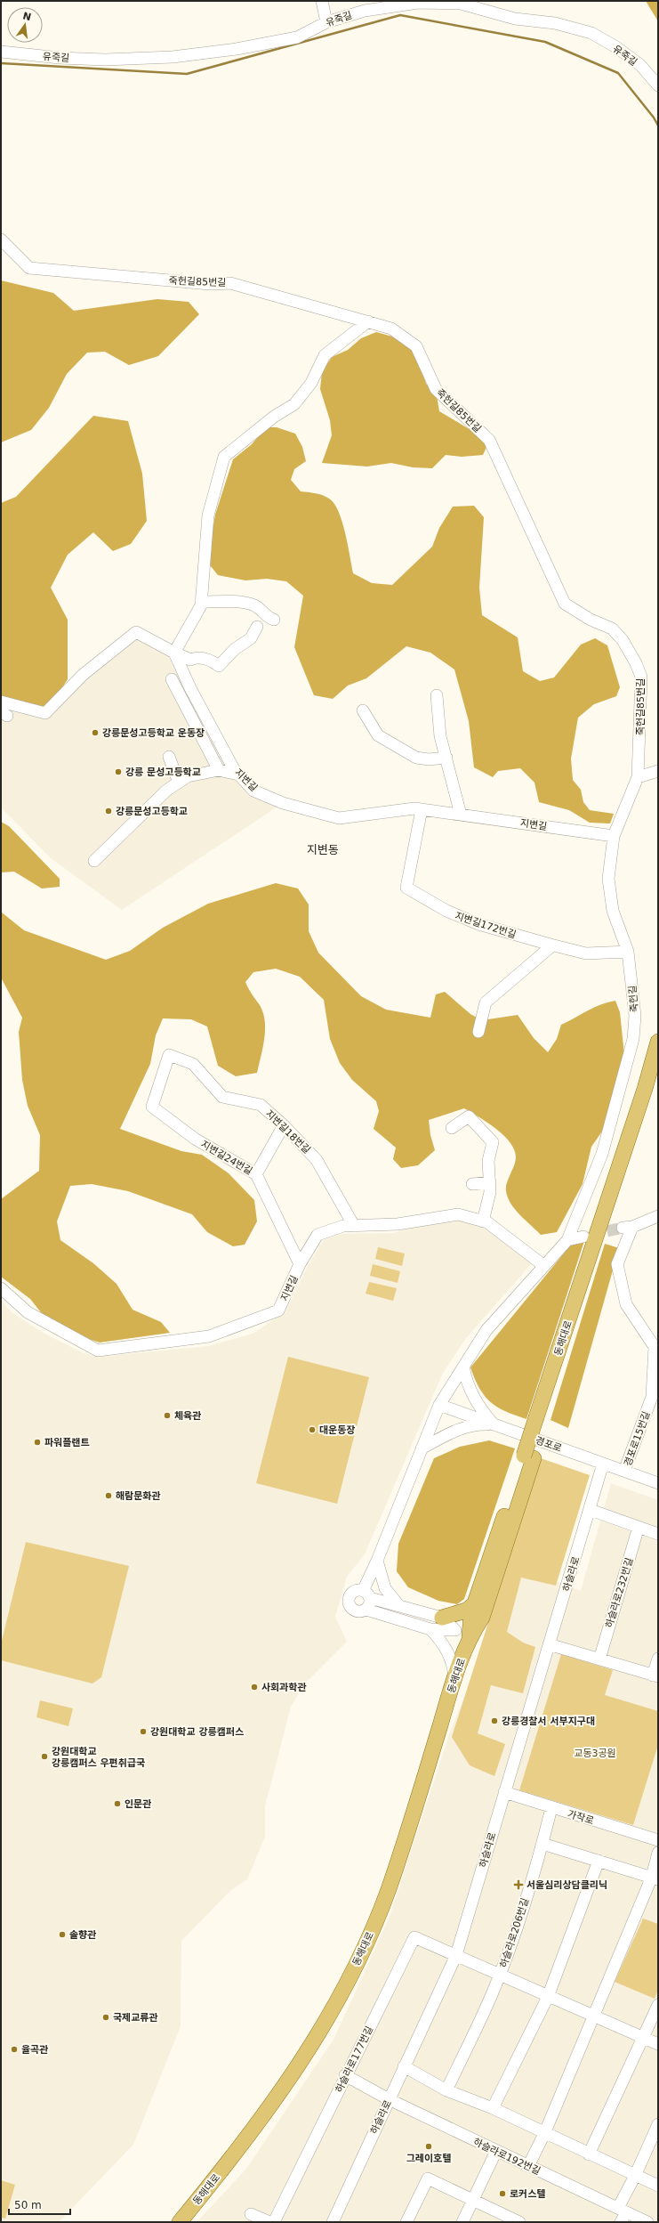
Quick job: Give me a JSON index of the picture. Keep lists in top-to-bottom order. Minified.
{"streets":{"main road":["동해대로"],"street":["유죽길","죽헌길85번길","지변길","지변길172번길","죽헌길","지변길18번길","지변길24번길","경포로15번길","경포로","하슬라로","하슬라로232번길","가작로","하슬라로206번길","하슬라로177번길","하슬라로192번길"]},"crossings":[["죽헌길85번길","죽헌길"],["지변길","지변길172번길"],["지변길","죽헌길"],["지변길","지변길18번길"],["지변길","지변길24번길"],["지변길172번길","죽헌길"],["죽헌길","경포로"],["지변길18번길","지변길24번길"],["경포로15번길","경포로"],["경포로","하슬라로"],["하슬라로","가작로"],["하슬라로","하슬라로206번길"],["하슬라로","하슬라로177번길"],["하슬라로","하슬라로192번길"],["가작로","하슬라로206번길"],["하슬라로206번길","하슬라로177번길"],["하슬라로177번길","하슬라로192번길"]],"districts":["지변동"],"parks":["교동3공원"],"places":{"other":["강릉문성고등학교 운동장","강릉 문성고등학교","강릉문성고등학교","체육관","대운동장","파워플랜트","해람문화관","사회과학관","강릉경찰서 서부지구대","강원대학교 강릉캠퍼스","강원대학교 강릉캠퍼스 우편취급국","인문관","솔향관","국제교류관","율곡관","그레이호텔","로커스텔"],"health":["서울심리상담클리닉"]},"scale_bar":"50 m","north":"top"}
